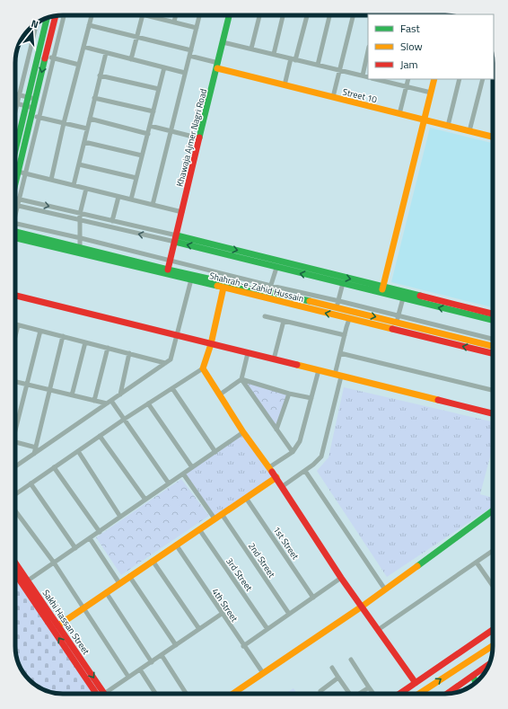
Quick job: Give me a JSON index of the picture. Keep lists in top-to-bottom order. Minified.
{"streets":{"street":["Street 10","Khawaja Ajmer Nagri Road","Shahrah-e-Zahid Hussain","1st Street","2nd Street","3rd Street","4th Street","Sakhi Hassan Street"]},"crossings":[["Street 10","Khawaja Ajmer Nagri Road"],["Khawaja Ajmer Nagri Road","Shahrah-e-Zahid Hussain"]],"legend":["Fast","Slow","Jam"],"north":"top"}
